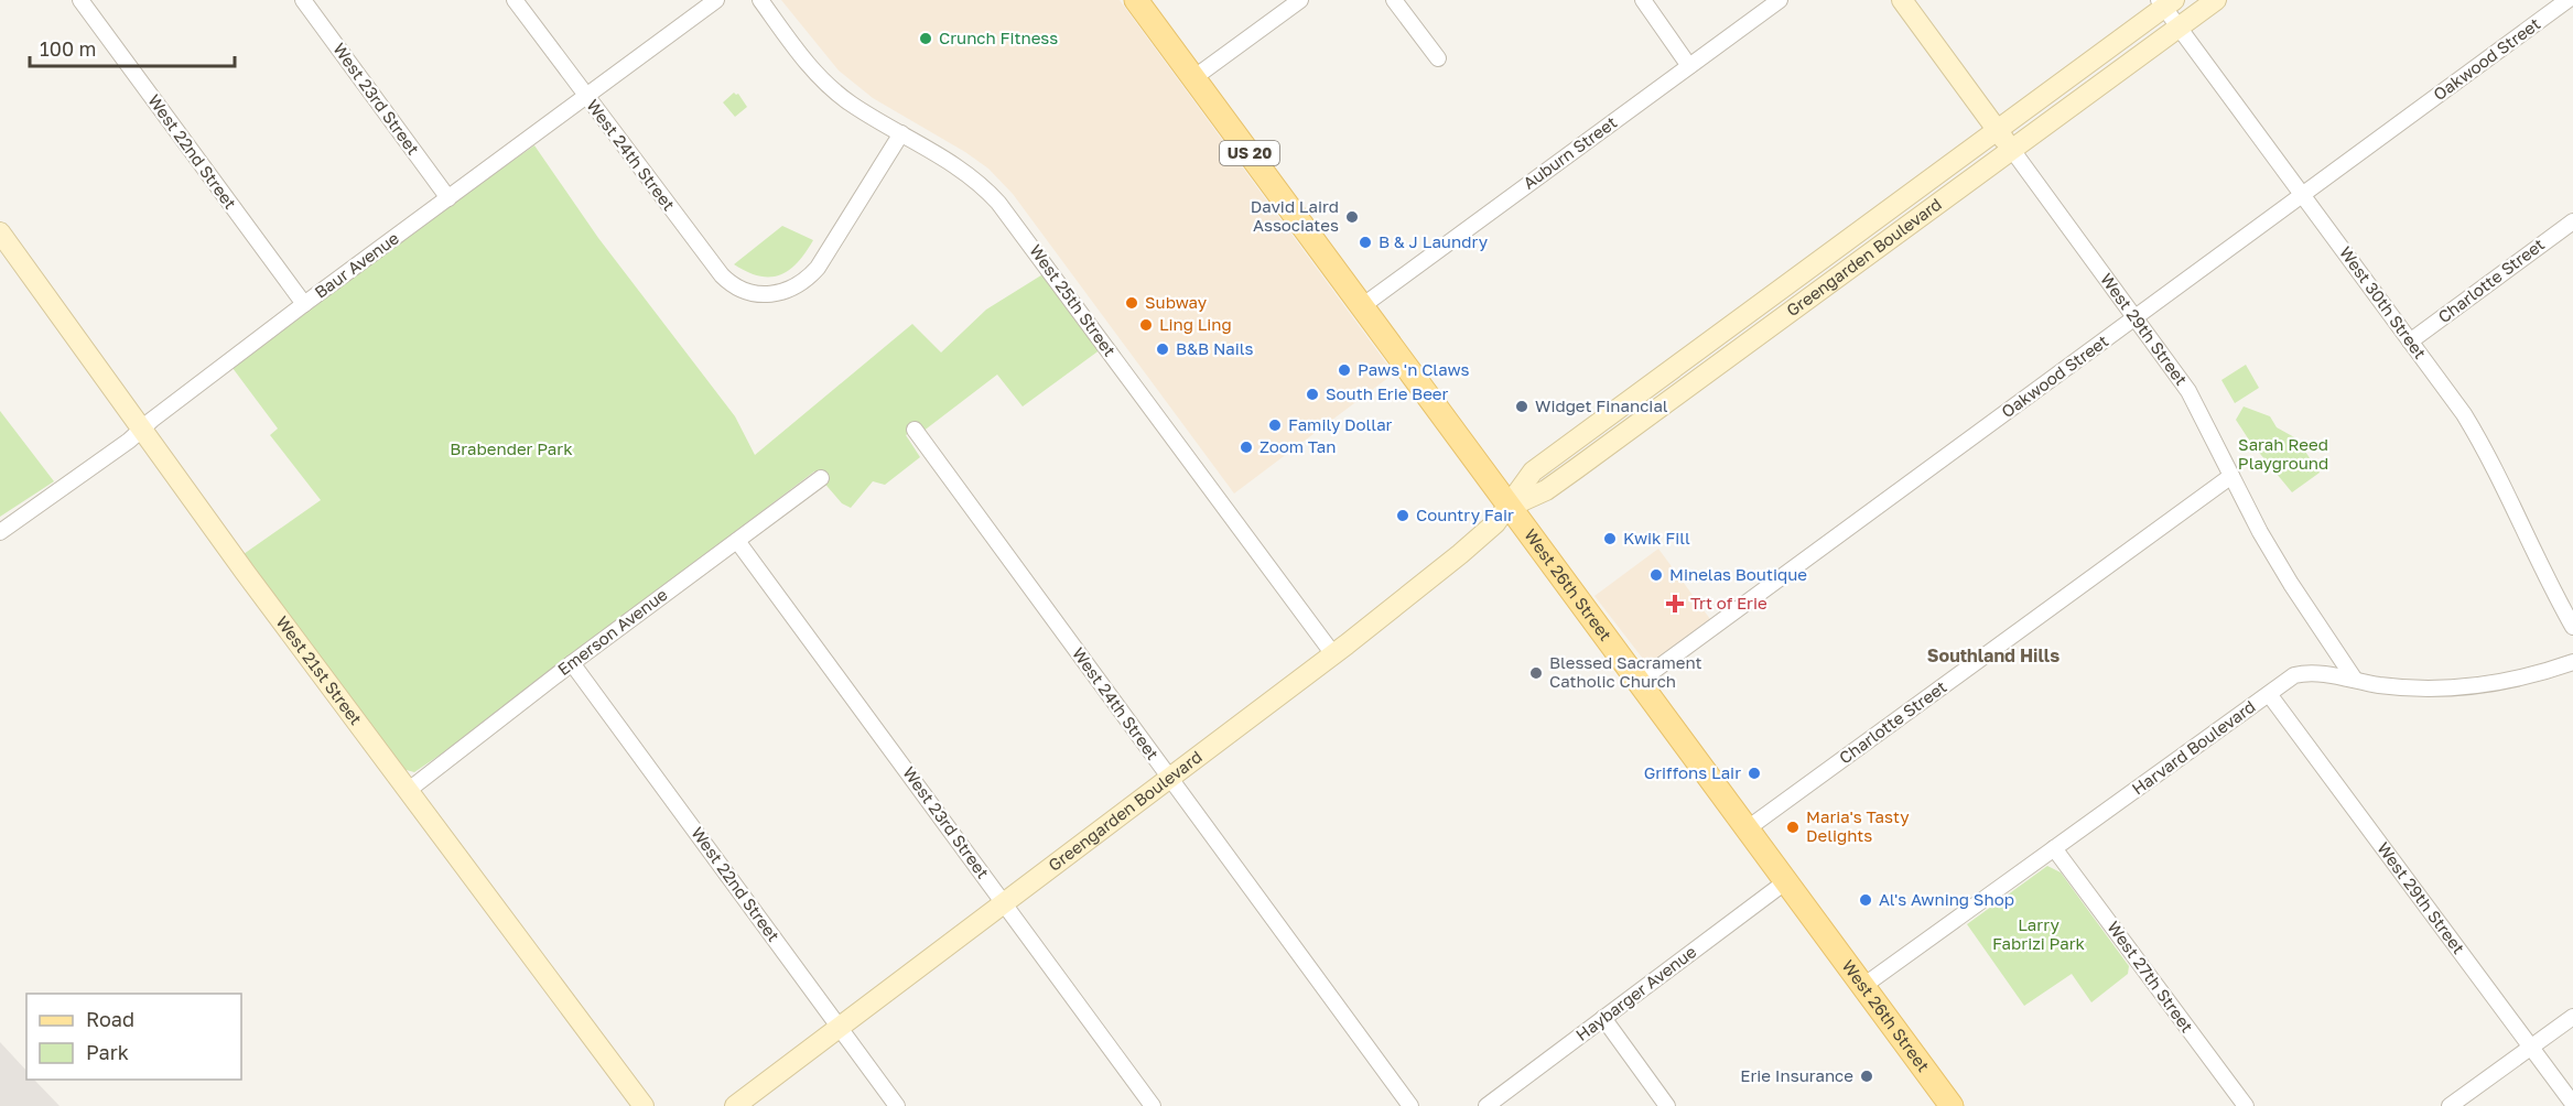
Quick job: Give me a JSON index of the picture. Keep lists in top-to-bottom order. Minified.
{"streets":{"main road":["US 20","West 26th Street"],"street":["Oakwood Street","West 23rd Street","West 22nd Street","Auburn Street","West 24th Street","Greengarden Boulevard","Baur Avenue","Charlotte Street","West 25th Street","West 30th Street","West 29th Street","Emerson Avenue","West 21st Street","Harvard Boulevard","West 27th Street","Haybarger Avenue"]},"crossings":[["Oakwood Street","West 30th Street"],["Oakwood Street","West 29th Street"],["Oakwood Street","West 26th Street"],["West 23rd Street","Greengarden Boulevard"],["West 23rd Street","Baur Avenue"],["West 23rd Street","Emerson Avenue"],["West 22nd Street","Greengarden Boulevard"],["West 22nd Street","Baur Avenue"],["West 22nd Street","Emerson Avenue"],["Auburn Street","West 26th Street"],["West 24th Street","Greengarden Boulevard"],["West 24th Street","Baur Avenue"],["West 24th Street","West 25th Street"],["Greengarden Boulevard","West 25th Street"],["Greengarden Boulevard","West 30th Street"],["Greengarden Boulevard","West 29th Street"],["Greengarden Boulevard","West 26th Street"],["Baur Avenue","West 21st Street"],["Charlotte Street","West 30th Street"],["Charlotte Street","West 29th Street"],["Charlotte Street","West 26th Street"],["West 29th Street","Harvard Boulevard"],["West 26th Street","Harvard Boulevard"],["West 26th Street","Haybarger Avenue"],["Emerson Avenue","West 21st Street"],["Harvard Boulevard","West 27th Street"]],"districts":["Southland Hills"],"parks":["Sarah Reed Playground","Brabender Park","Larry Fabrizi Park"],"places":{"other":["Crunch Fitness","David Laird Associates","B & J Laundry","Subway","Ling Ling","B&B Nails","Paws 'n Claws","South Erie Beer","Widget Financial","Family Dollar","Zoom Tan","Country Fair","Kwik Fill","Minelas Boutique","Blessed Sacrament Catholic Church","Griffons Lair","Maria's Tasty Delights","Al's Awning Shop","Erie Insurance"],"health":["Trt of Erie"]},"legend":["Road","Park"],"scale_bar":"100 m"}
